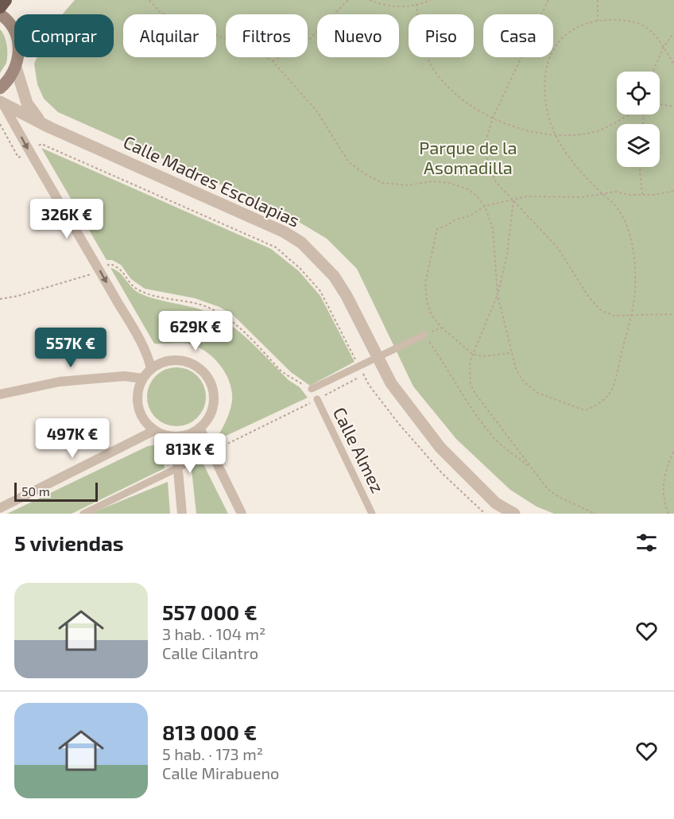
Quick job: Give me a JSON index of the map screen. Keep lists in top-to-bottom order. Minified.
{"streets":{"street":["Calle Madres Escolapias","Calle Almez"]},"parks":["Parque de la Asomadilla"],"scale_bar":"50 m","page":{"chip":["Comprar","Alquilar","Filtros","Nuevo","Piso","Casa"],"price":["326K €","629K €","557K €","497K €","813K €"],"scale":"50 m","heading":"5 viviendas","list":[{"name":"557 000 €","note":"3 hab. · 104 m² · Calle Cilantro"},{"name":"813 000 €","note":"5 hab. · 173 m² · Calle Mirabueno"}]}}
